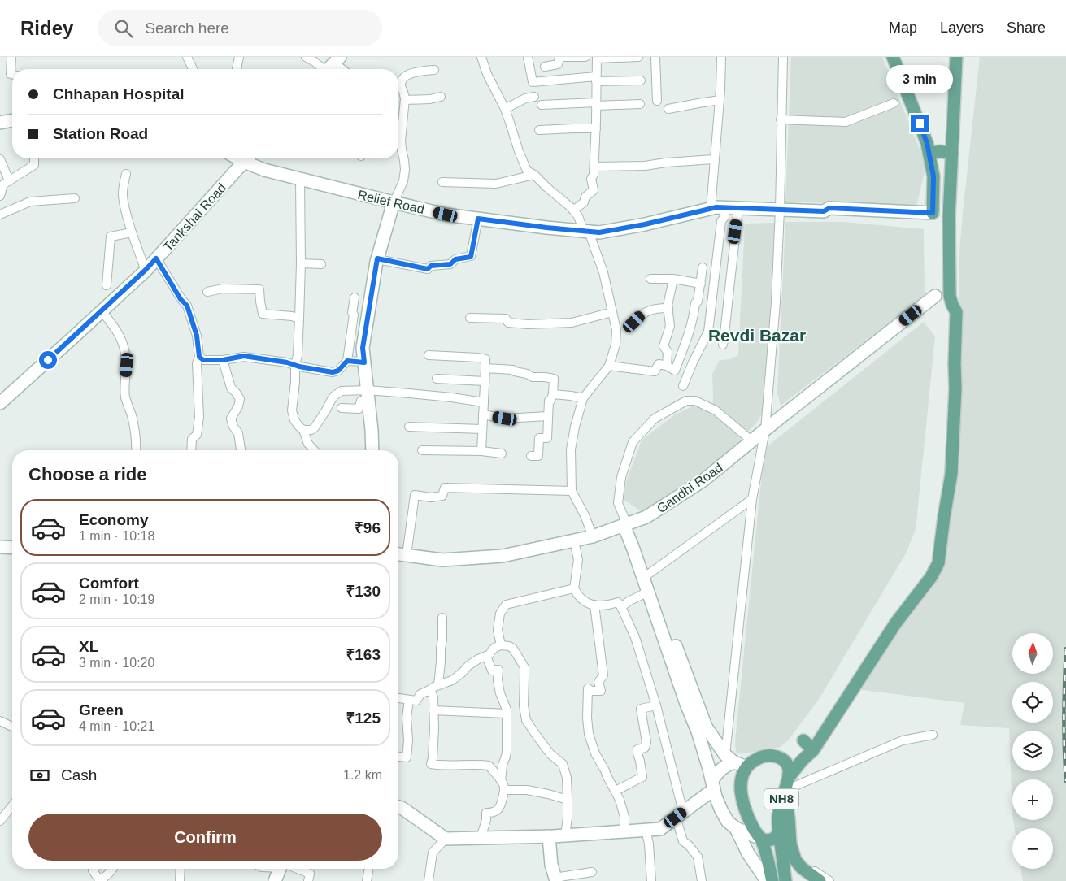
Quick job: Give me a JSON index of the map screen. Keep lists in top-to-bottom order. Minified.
{"streets":{"main road":["Relief Road","Tankshal Road","Gandhi Road","NH8"]},"districts":["Revdi Bazar"],"north":"top","page":{"header":"Ridey","search":"Search here","nav":["Map","Layers","Share"],"bubble":"3 min","banner":["Chhapan Hospital","Station Road"],"heading":"Choose a ride","list":[{"name":"Economy","note":"1 min · 10:18","value":"₹96"},{"name":"Comfort","note":"2 min · 10:19","value":"₹130"},{"name":"XL","note":"3 min · 10:20","value":"₹163"},{"name":"Green","note":"4 min · 10:21","value":"₹125"}],"map_buttons":["+","−"],"pay":["Cash","1.2 km"],"buttons":"Confirm"}}
